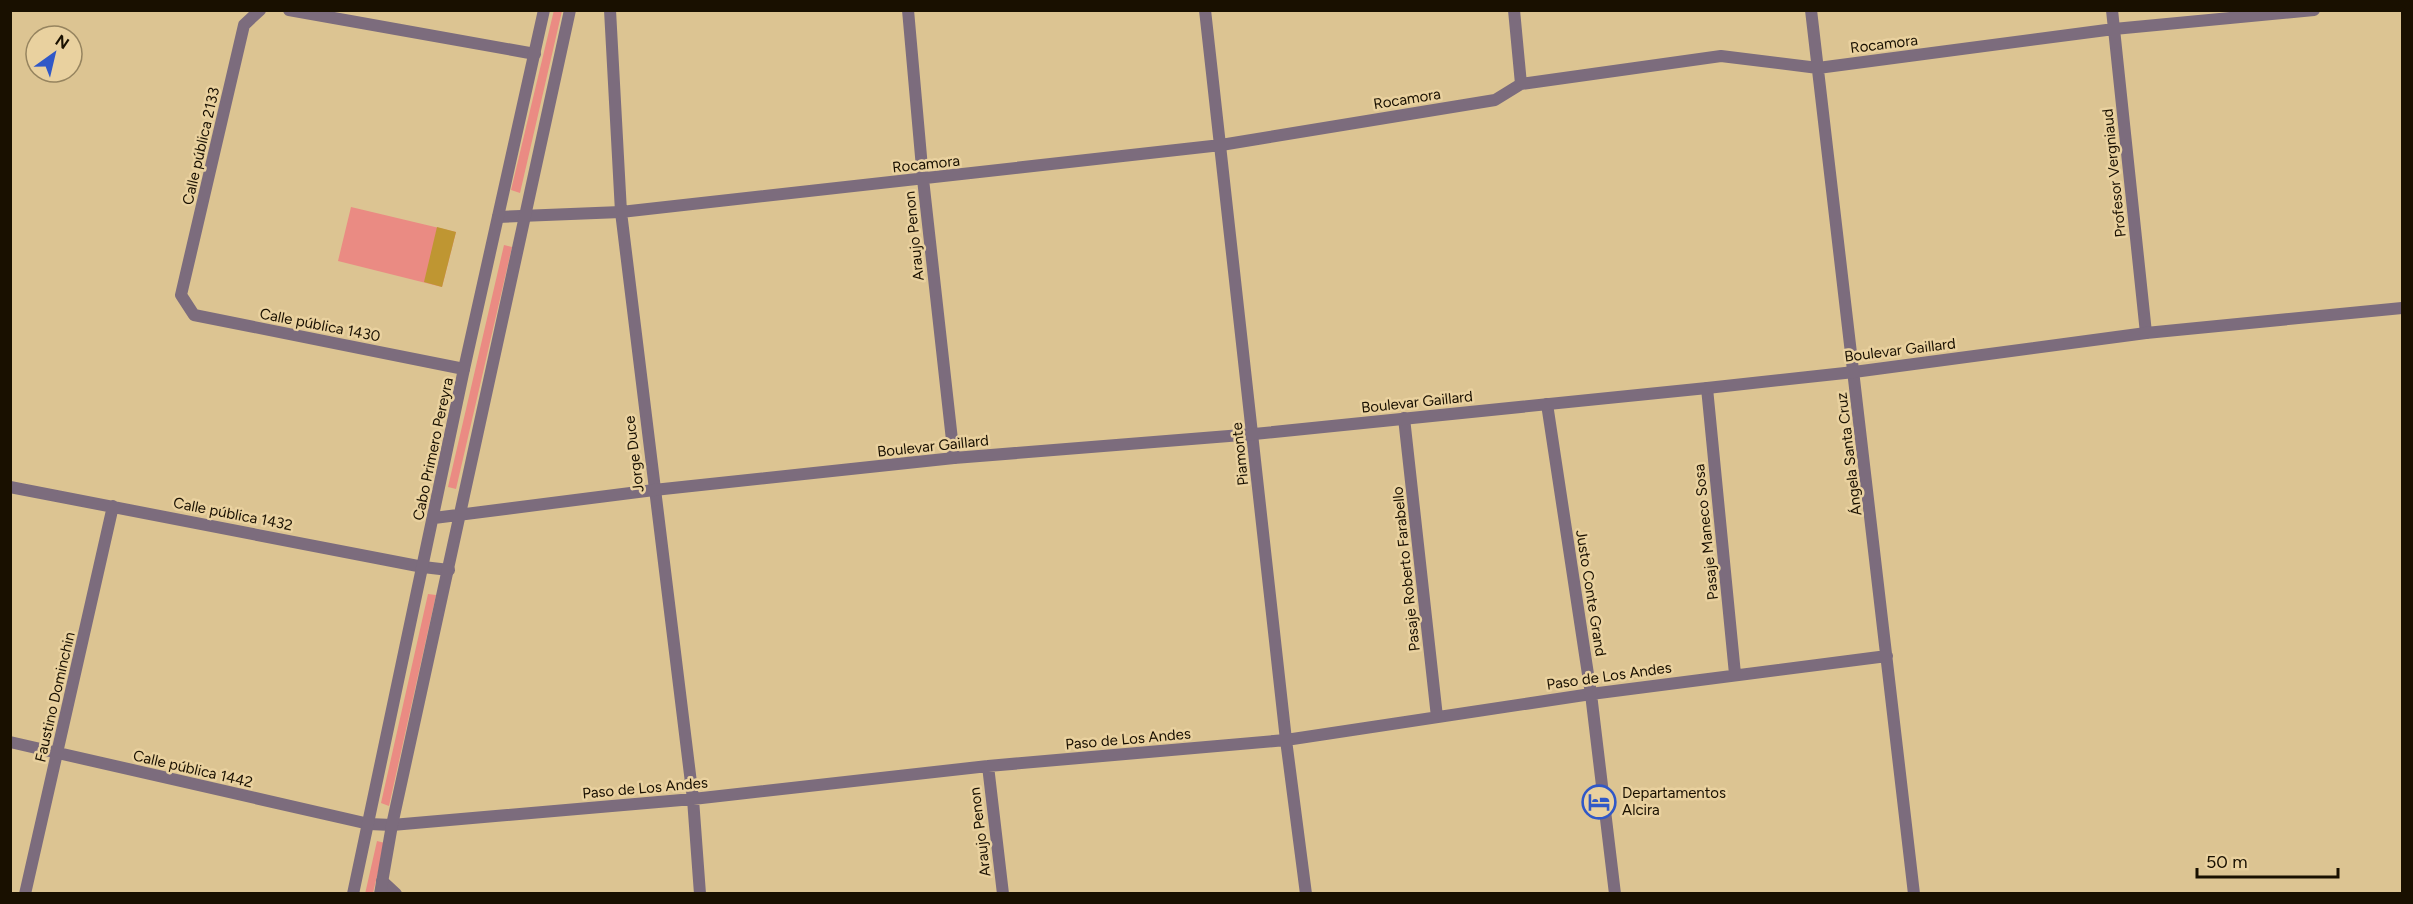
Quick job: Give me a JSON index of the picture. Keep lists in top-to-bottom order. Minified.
{"streets":{"street":["Rocamora","Calle pública 2133","Profesor Vergniaud","Araujo Penon","Calle pública 1430","Boulevar Gaillard","Cabo Primero Pereyra","Jorge Duce","Piamonte","Ángela Santa Cruz","Calle pública 1432","Pasaje Maneco Sosa","Pasaje Roberto Farabello","Justo Conte Grand","Paso de Los Andes","Faustino Dominchin","Calle pública 1442"]},"crossings":[["Rocamora","Profesor Vergniaud"],["Rocamora","Araujo Penon"],["Rocamora","Cabo Primero Pereyra"],["Rocamora","Jorge Duce"],["Rocamora","Piamonte"],["Rocamora","Ángela Santa Cruz"],["Calle pública 2133","Calle pública 1430"],["Profesor Vergniaud","Boulevar Gaillard"],["Araujo Penon","Boulevar Gaillard"],["Araujo Penon","Paso de Los Andes"],["Calle pública 1430","Cabo Primero Pereyra"],["Boulevar Gaillard","Cabo Primero Pereyra"],["Boulevar Gaillard","Jorge Duce"],["Boulevar Gaillard","Piamonte"],["Boulevar Gaillard","Ángela Santa Cruz"],["Boulevar Gaillard","Pasaje Maneco Sosa"],["Boulevar Gaillard","Pasaje Roberto Farabello"],["Boulevar Gaillard","Justo Conte Grand"],["Cabo Primero Pereyra","Calle pública 1432"],["Cabo Primero Pereyra","Paso de Los Andes"],["Cabo Primero Pereyra","Calle pública 1442"],["Jorge Duce","Paso de Los Andes"],["Piamonte","Paso de Los Andes"],["Ángela Santa Cruz","Paso de Los Andes"],["Calle pública 1432","Faustino Dominchin"],["Pasaje Maneco Sosa","Paso de Los Andes"],["Pasaje Roberto Farabello","Paso de Los Andes"],["Justo Conte Grand","Paso de Los Andes"],["Paso de Los Andes","Calle pública 1442"],["Faustino Dominchin","Calle pública 1442"]],"places":{"hotel":["Departamentos Alcira"]},"scale_bar":"50 m","north":"top right"}
